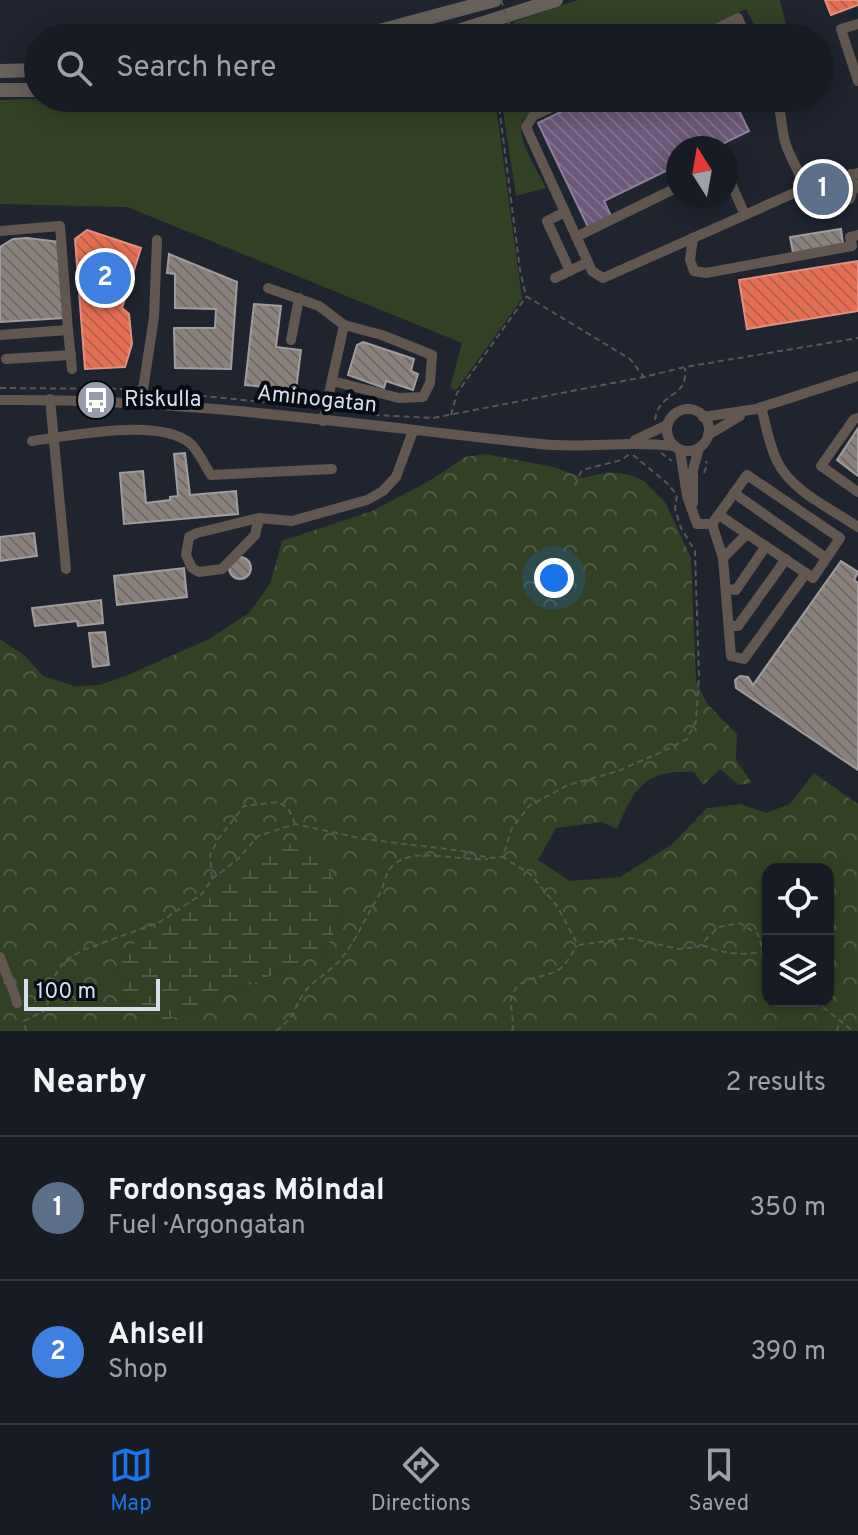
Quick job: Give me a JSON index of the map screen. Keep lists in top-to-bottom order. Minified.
{"streets":{"street":["Aminogatan"]},"places":{"bus stop":["Riskulla"]},"scale_bar":"100 m","north":"top","page":{"search":"Search here","pins":["1","2"],"scale":"100 m","heading":["Nearby","2 results"],"list":[{"mark":"1","name":"Fordonsgas Mölndal","note":"Fuel · Argongatan","value":"350 m"},{"mark":"2","name":"Ahlsell","note":"Shop","value":"390 m"}],"nav":["Map","Directions","Saved"]}}
